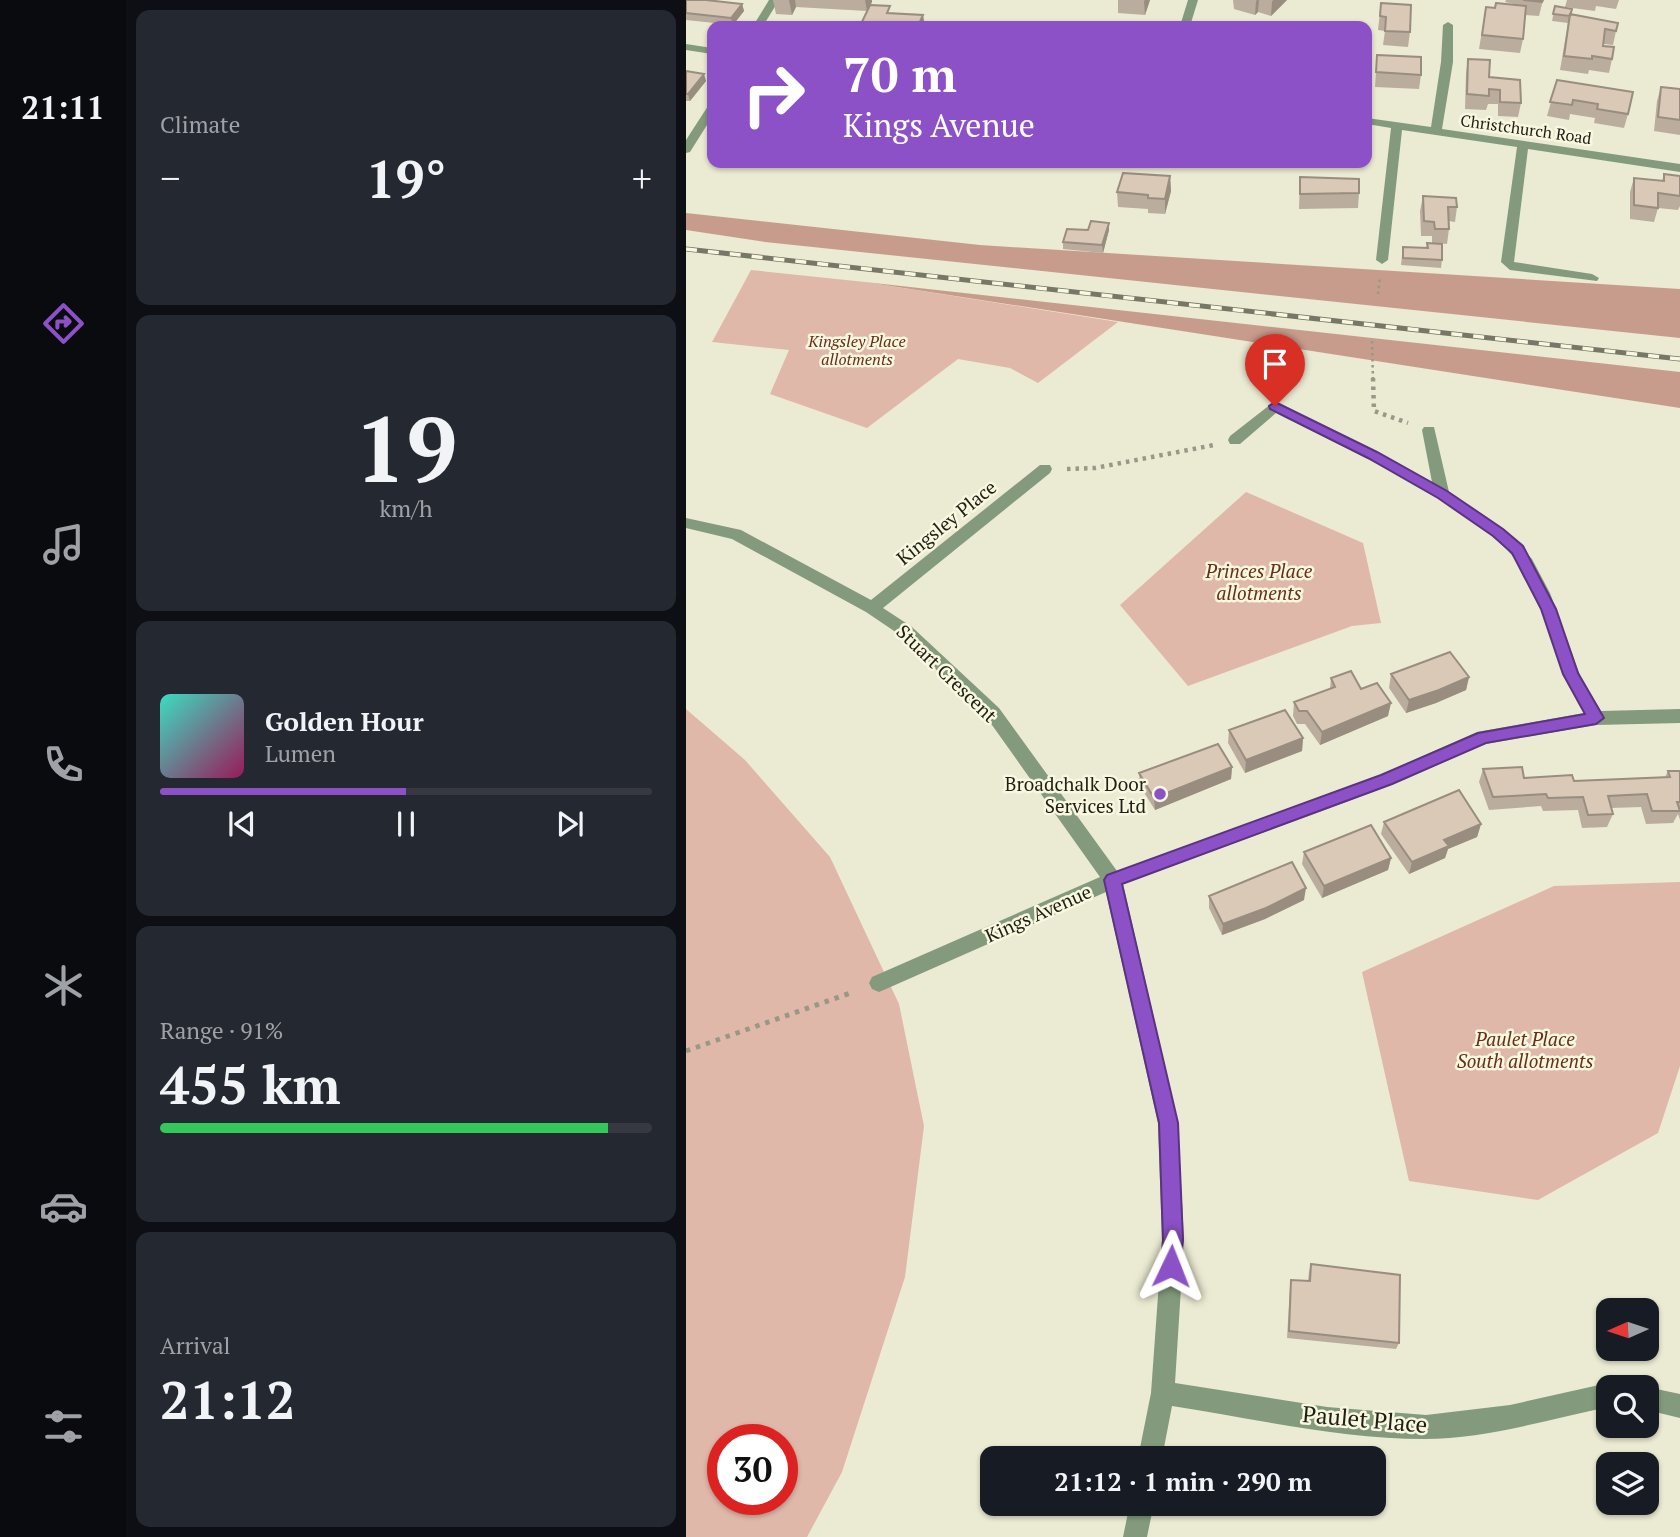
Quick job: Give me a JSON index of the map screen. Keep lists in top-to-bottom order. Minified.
{"streets":{"street":["Christchurch Road","Kingsley Place","Stuart Crescent","Kings Avenue","Paulet Place"]},"crossings":[["Kingsley Place","Stuart Crescent"],["Stuart Crescent","Kings Avenue"],["Stuart Crescent","Paulet Place"]],"parks":["Kingsley Place allotments","Princes Place allotments","Paulet Place South allotments"],"places":["Broadchalk Door Services Ltd"],"north":"left","page":{"tabs":"21:11","tile":["Climate",["19","km/h"],["Range · 91%","455 km"],["Arrival","21:12"]],"turn":["70 m","Kings Avenue"],"heat":["−","19°","+"],"song":["Golden Hour","Lumen"],"limit":"30","trip":"21:12 · 1 min · 290 m"}}
